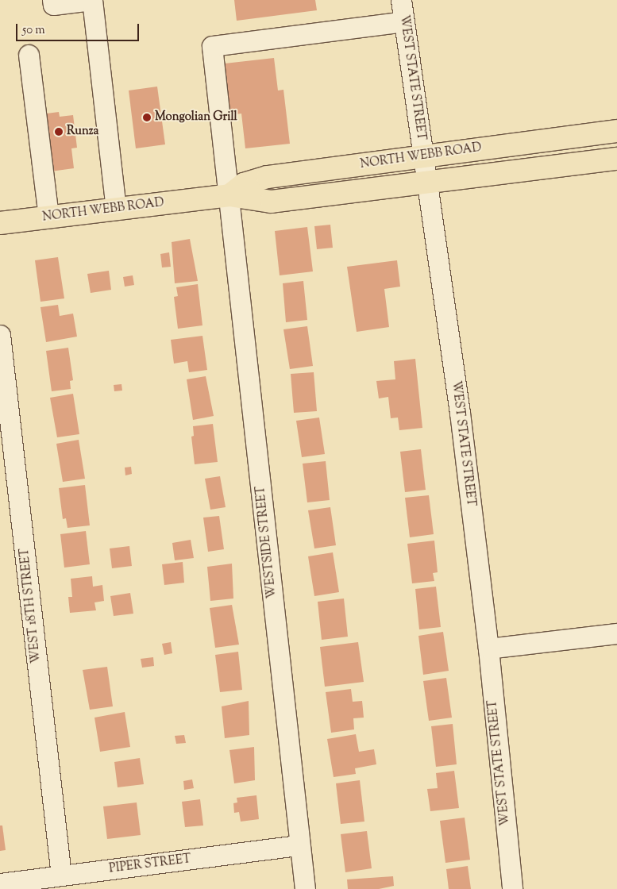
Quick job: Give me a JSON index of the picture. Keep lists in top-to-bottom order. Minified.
{"streets":{"main road":["NORTH WEBB ROAD"],"street":["WEST STATE STREET","WESTSIDE STREET","WEST 18TH STREET","PIPER STREET"]},"crossings":[["WEST STATE STREET","NORTH WEBB ROAD"],["WEST STATE STREET","WESTSIDE STREET"],["NORTH WEBB ROAD","WESTSIDE STREET"],["WESTSIDE STREET","PIPER STREET"],["WEST 18TH STREET","PIPER STREET"]],"places":["Mongolian Grill","Runza"],"scale_bar":"50 m"}
